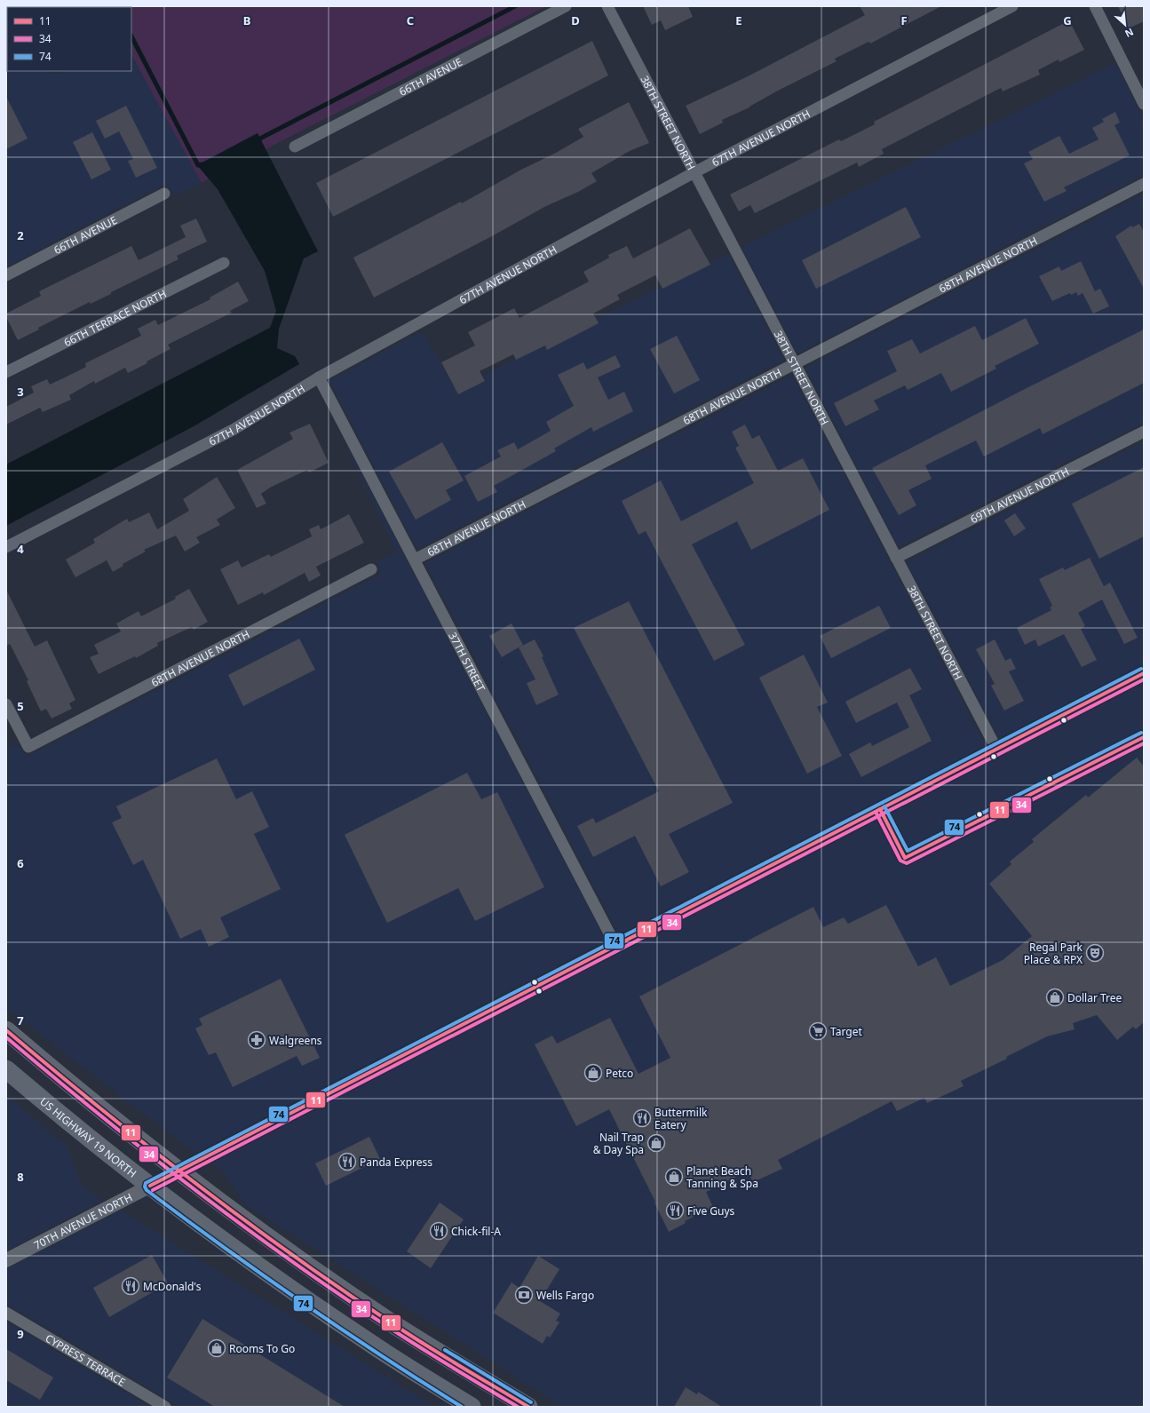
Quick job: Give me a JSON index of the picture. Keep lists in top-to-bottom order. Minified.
{"streets":{"highway":["US HIGHWAY 19 NORTH"],"street":["66TH AVENUE","38TH STREET NORTH","67TH AVENUE NORTH","68TH AVENUE NORTH","66TH TERRACE NORTH","69TH AVENUE NORTH","37TH STREET","70TH AVENUE NORTH","CYPRESS TERRACE"]},"crossings":[["38TH STREET NORTH","67TH AVENUE NORTH"],["38TH STREET NORTH","68TH AVENUE NORTH"],["38TH STREET NORTH","69TH AVENUE NORTH"],["38TH STREET NORTH","70TH AVENUE NORTH"],["67TH AVENUE NORTH","37TH STREET"],["68TH AVENUE NORTH","37TH STREET"],["37TH STREET","70TH AVENUE NORTH"],["US HIGHWAY 19 NORTH","70TH AVENUE NORTH"]],"places":{"theatre":["Regal Park Place & RPX"],"shop":["Dollar Tree","Petco","Nail Trap & Day Spa","Planet Beach Tanning & Spa","Rooms To Go"],"supermarket":["Target"],"pharmacy":["Walgreens"],"restaurant":["Buttermilk Eatery","Panda Express","Five Guys","Chick-fil-A","McDonald's"],"bank":["Wells Fargo"]},"lines":["transit line 74","transit line 11","transit line 34"],"legend":["11","34","74"],"north":"bottom right","grid":{"columns":["B","C","D","E","F","G"],"rows":["2","3","4","5","6","7","8","9"]}}
